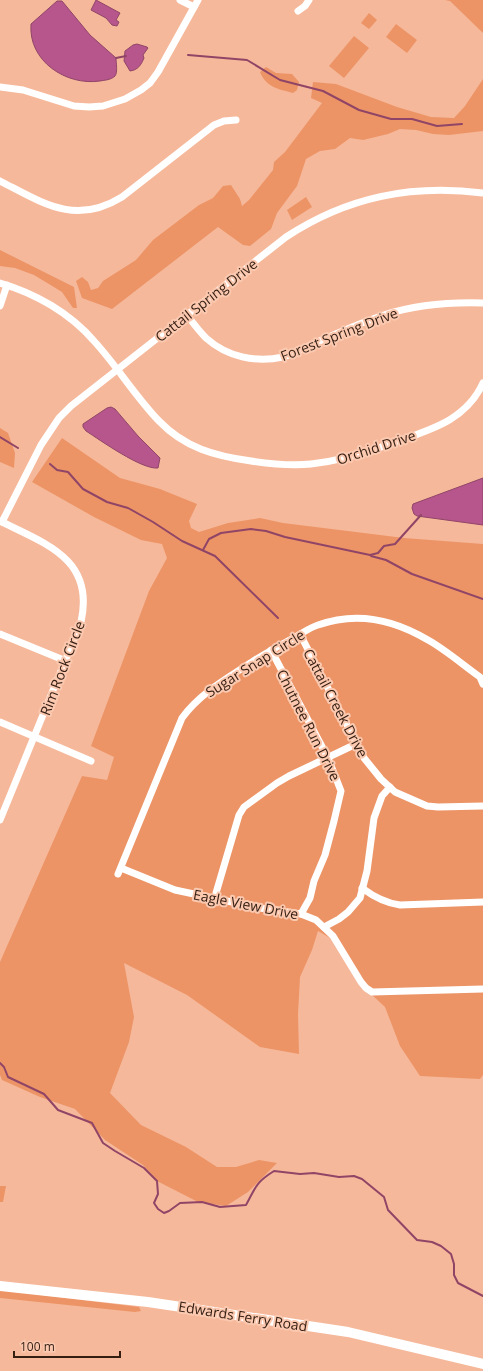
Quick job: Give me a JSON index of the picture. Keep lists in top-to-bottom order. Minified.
{"streets":{"main road":["Edwards Ferry Road"],"street":["Cattail Spring Drive","Forest Spring Drive","Orchid Drive","Sugar Snap Circle","Rim Rock Circle","Cattail Creek Drive","Chutnee Run Drive","Eagle View Drive"]},"crossings":[["Cattail Spring Drive","Forest Spring Drive"],["Cattail Spring Drive","Orchid Drive"],["Cattail Spring Drive","Rim Rock Circle"],["Sugar Snap Circle","Cattail Creek Drive"],["Sugar Snap Circle","Chutnee Run Drive"],["Sugar Snap Circle","Eagle View Drive"],["Chutnee Run Drive","Eagle View Drive"]],"scale_bar":"100 m"}
